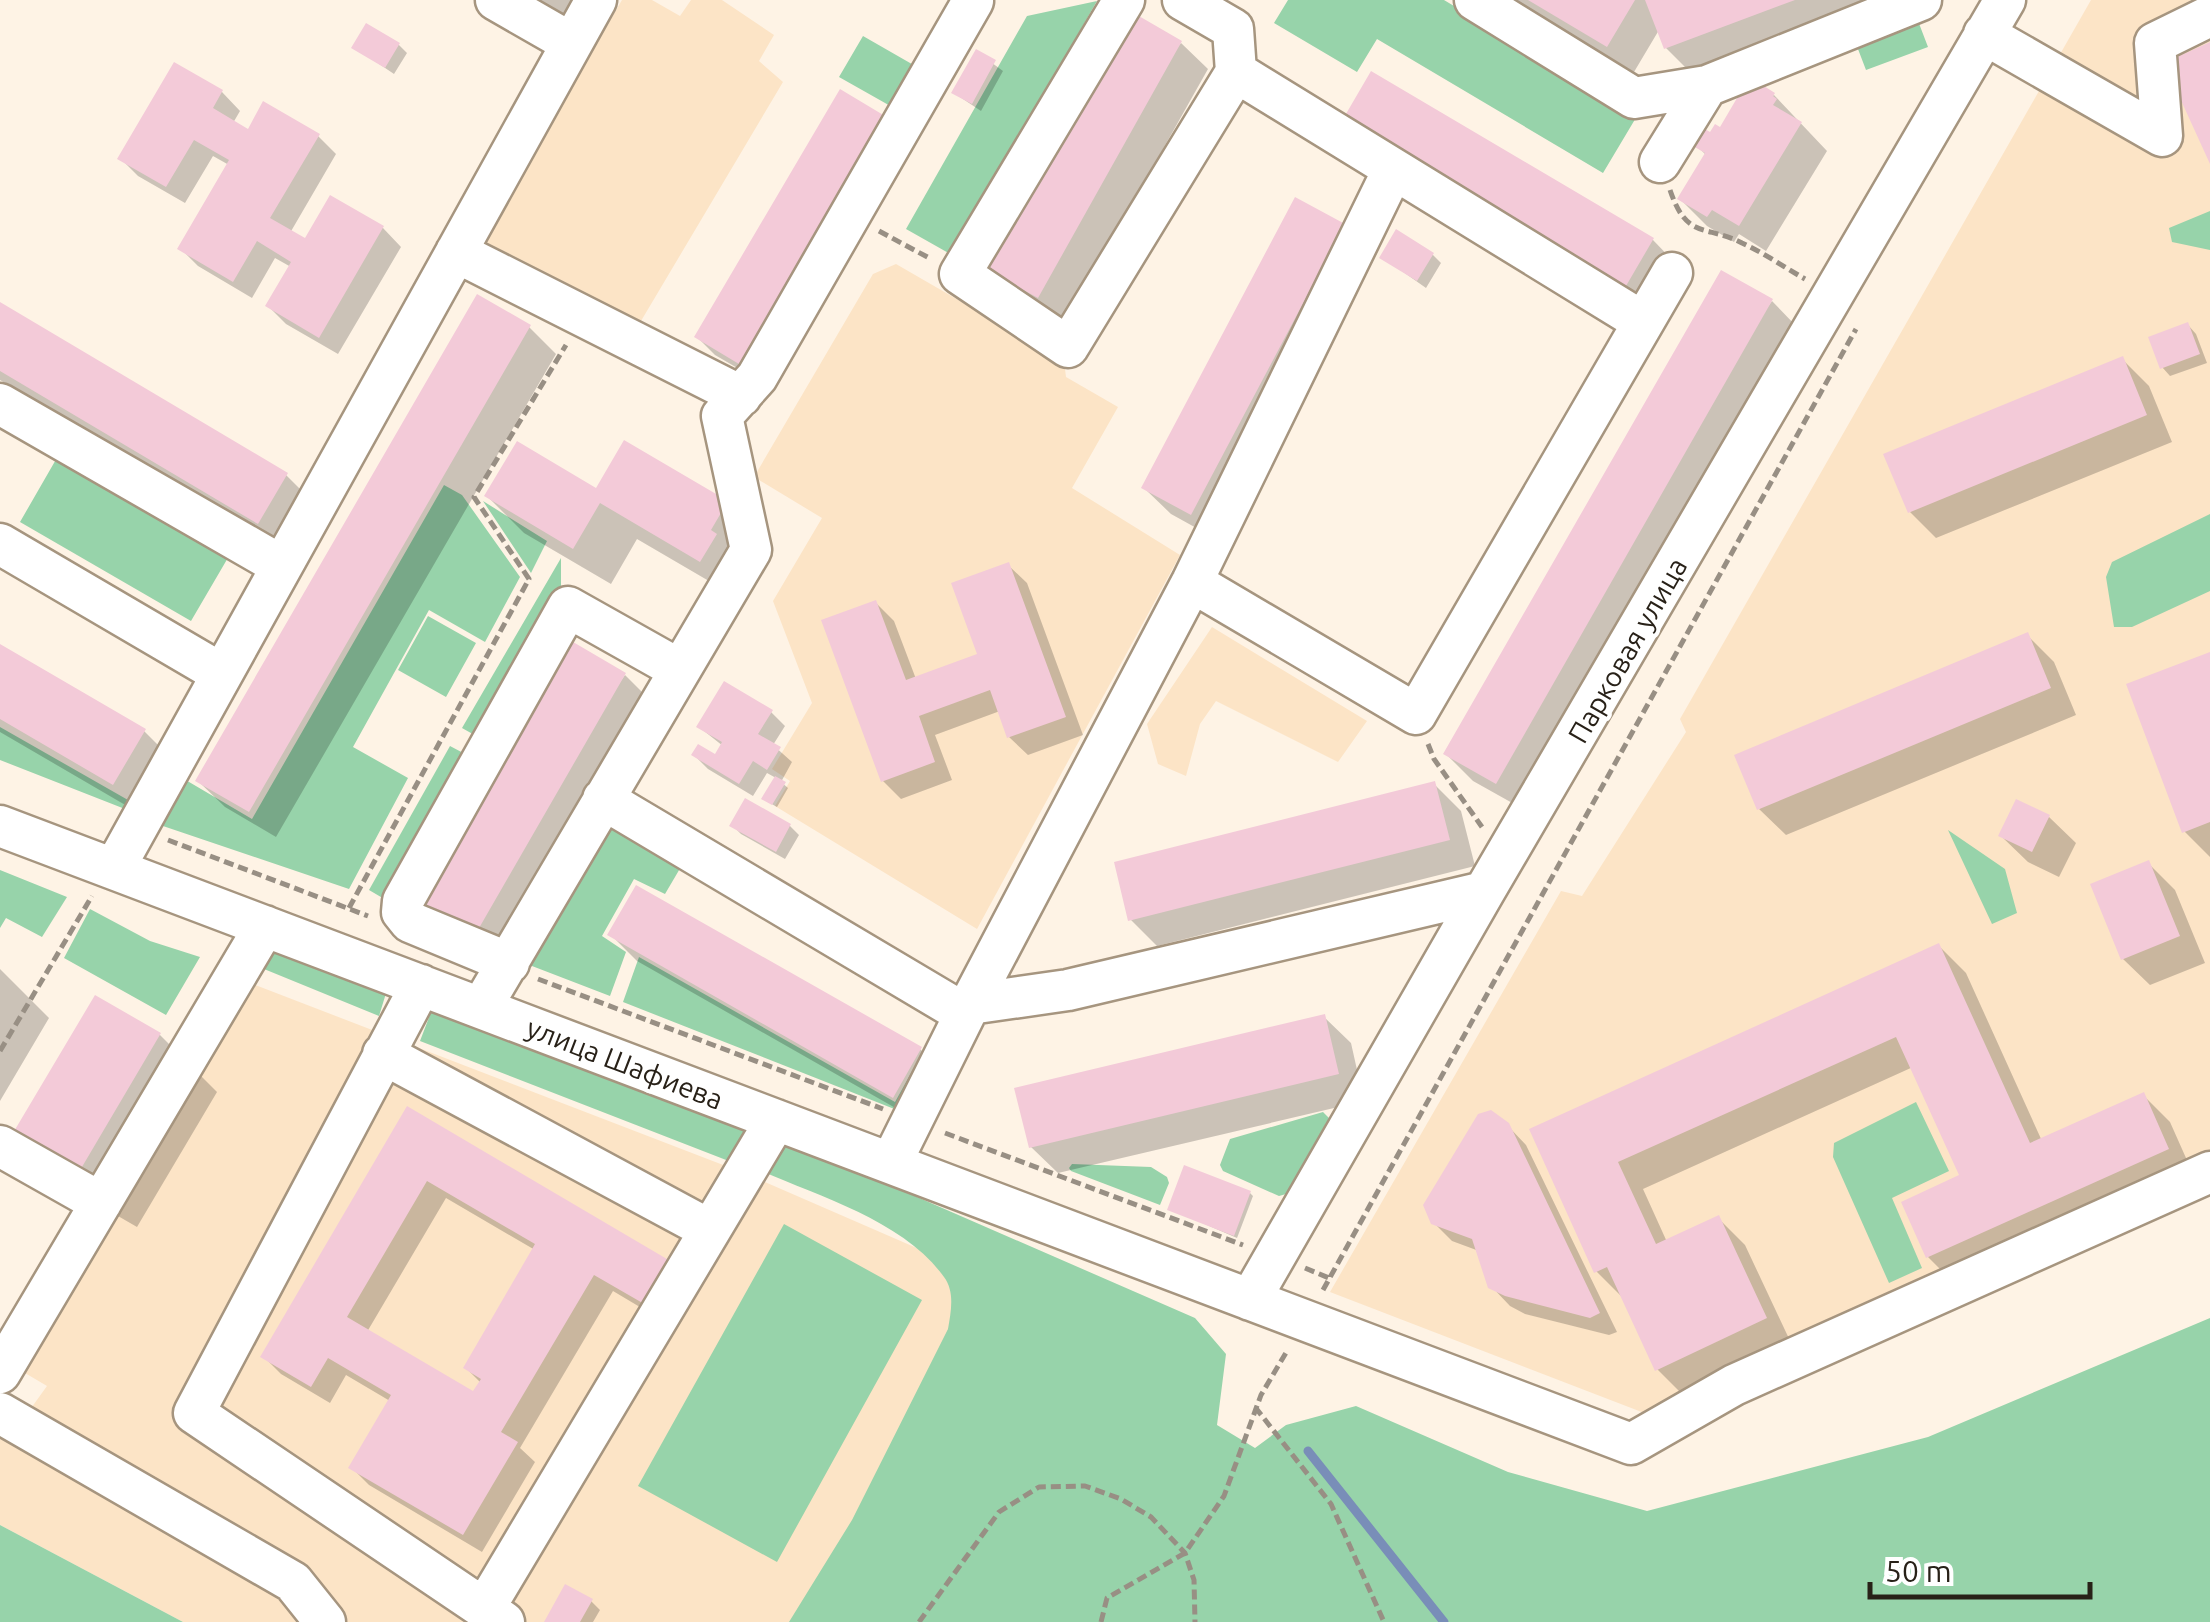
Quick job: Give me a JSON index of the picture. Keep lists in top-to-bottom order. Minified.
{"streets":{"street":["Парковая улица","улица Шафиева"]},"crossings":[["Парковая улица","улица Шафиева"]],"scale_bar":"50 m"}
